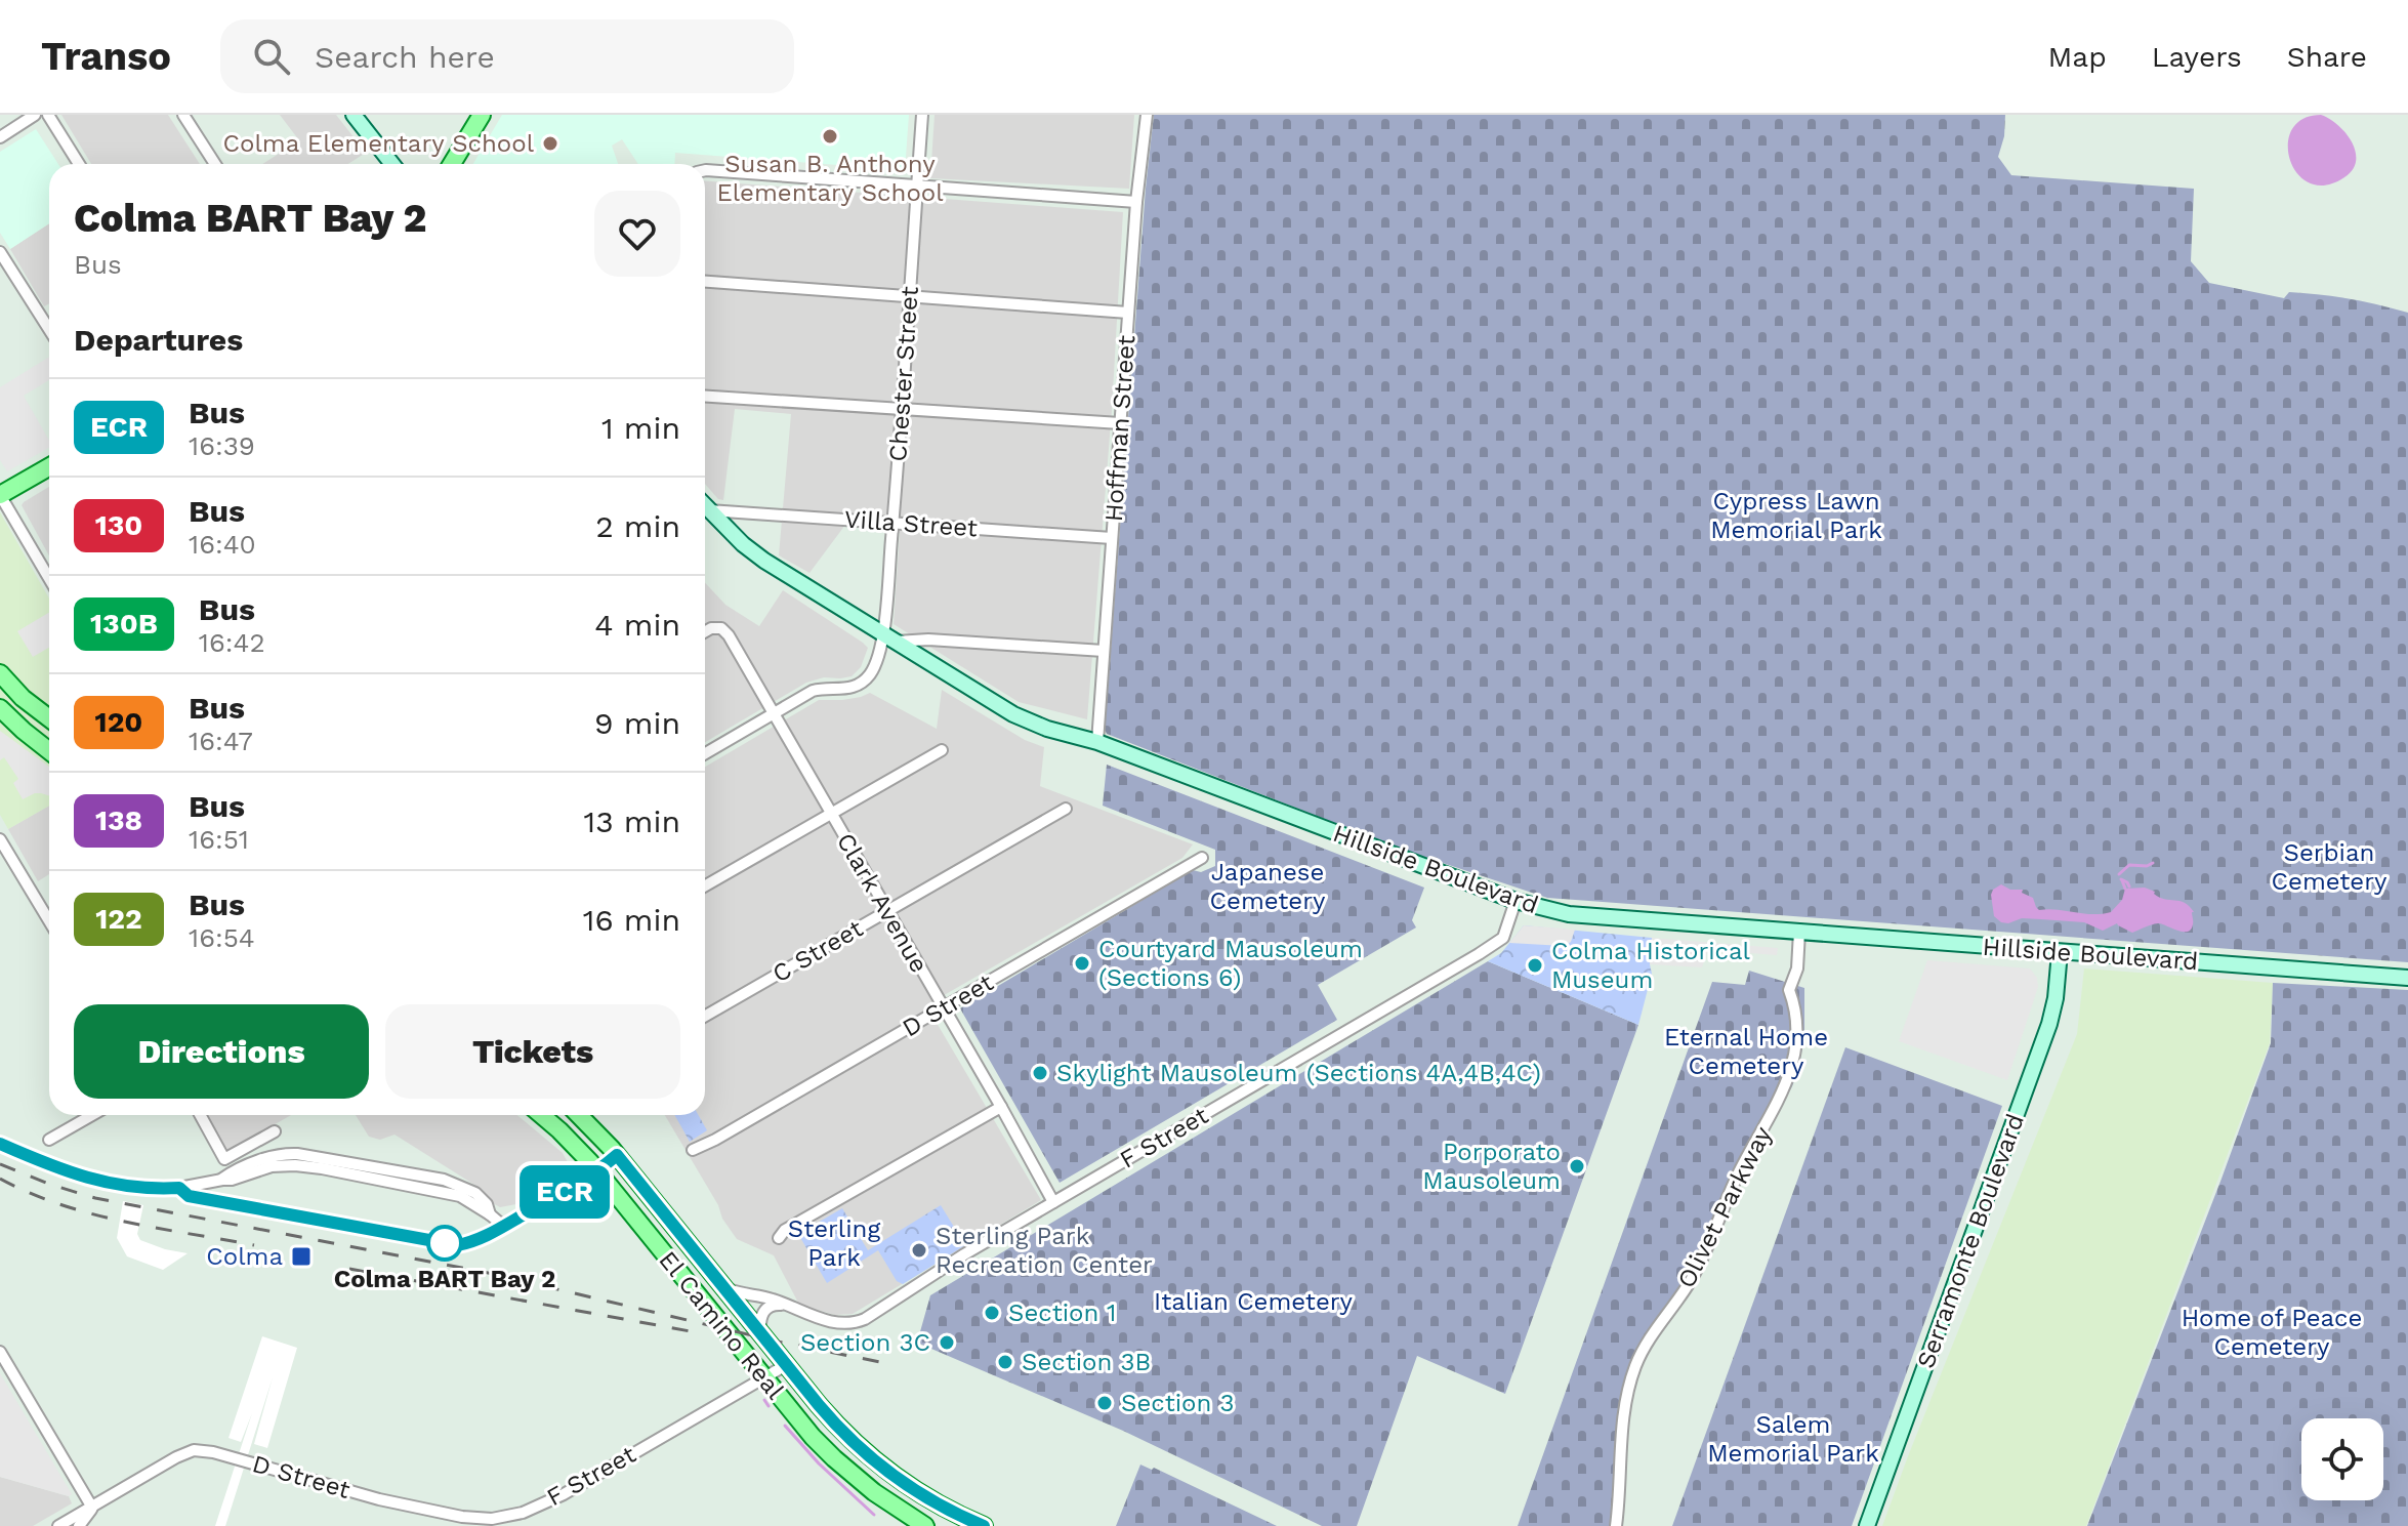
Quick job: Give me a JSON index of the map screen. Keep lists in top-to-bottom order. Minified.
{"streets":{"main road":["Hillside Boulevard","Serramonte Boulevard","El Camino Real"],"street":["Chester Street","Hoffman Street","Villa Street","Clark Avenue","C Street","D Street","F Street","Olivet Parkway"]},"crossings":[["Chester Street","Villa Street"],["Chester Street","Hillside Boulevard"],["Chester Street","Clark Avenue"],["Hoffman Street","Villa Street"],["Hoffman Street","Hillside Boulevard"],["Villa Street","Hillside Boulevard"],["Hillside Boulevard","F Street"],["Hillside Boulevard","Olivet Parkway"],["Hillside Boulevard","Serramonte Boulevard"],["Clark Avenue","C Street"],["Clark Avenue","D Street"],["Clark Avenue","F Street"],["D Street","F Street"],["F Street","El Camino Real"]],"parks":["Cypress Lawn Memorial Park","Serbian Cemetery","Japanese Cemetery","Eternal Home Cemetery","Sterling Park","Italian Cemetery","Home of Peace Cemetery","Salem Memorial Park"],"places":{"other":["Susan B. Anthony Elementary School","Colma Elementary School","Courtyard Mausoleum (Sections 6)","Colma Historical Museum","Skylight Mausoleum (Sections 4A,4B,4C)","Porporato Mausoleum","Colma BART Bay 2","Sterling Park Recreation Center","Section 1","Section 3C","Section 3B","Section 3"],"transit":["Colma"]},"lines":["bus line ECR"],"page":{"header":"Transo","search":"Search here","nav":["Map","Layers","Share"],"on_map":"ECR","heading":[["Colma BART Bay 2","Bus"],"Departures"],"list":[{"mark":"ECR","name":"Bus","note":"16:39","value":"1 min"},{"mark":"130","name":"Bus","note":"16:40","value":"2 min"},{"mark":"130B","name":"Bus","note":"16:42","value":"4 min"},{"mark":"120","name":"Bus","note":"16:47","value":"9 min"},{"mark":"138","name":"Bus","note":"16:51","value":"13 min"},{"mark":"122","name":"Bus","note":"16:54","value":"16 min"}],"buttons":["Directions","Tickets"]}}
